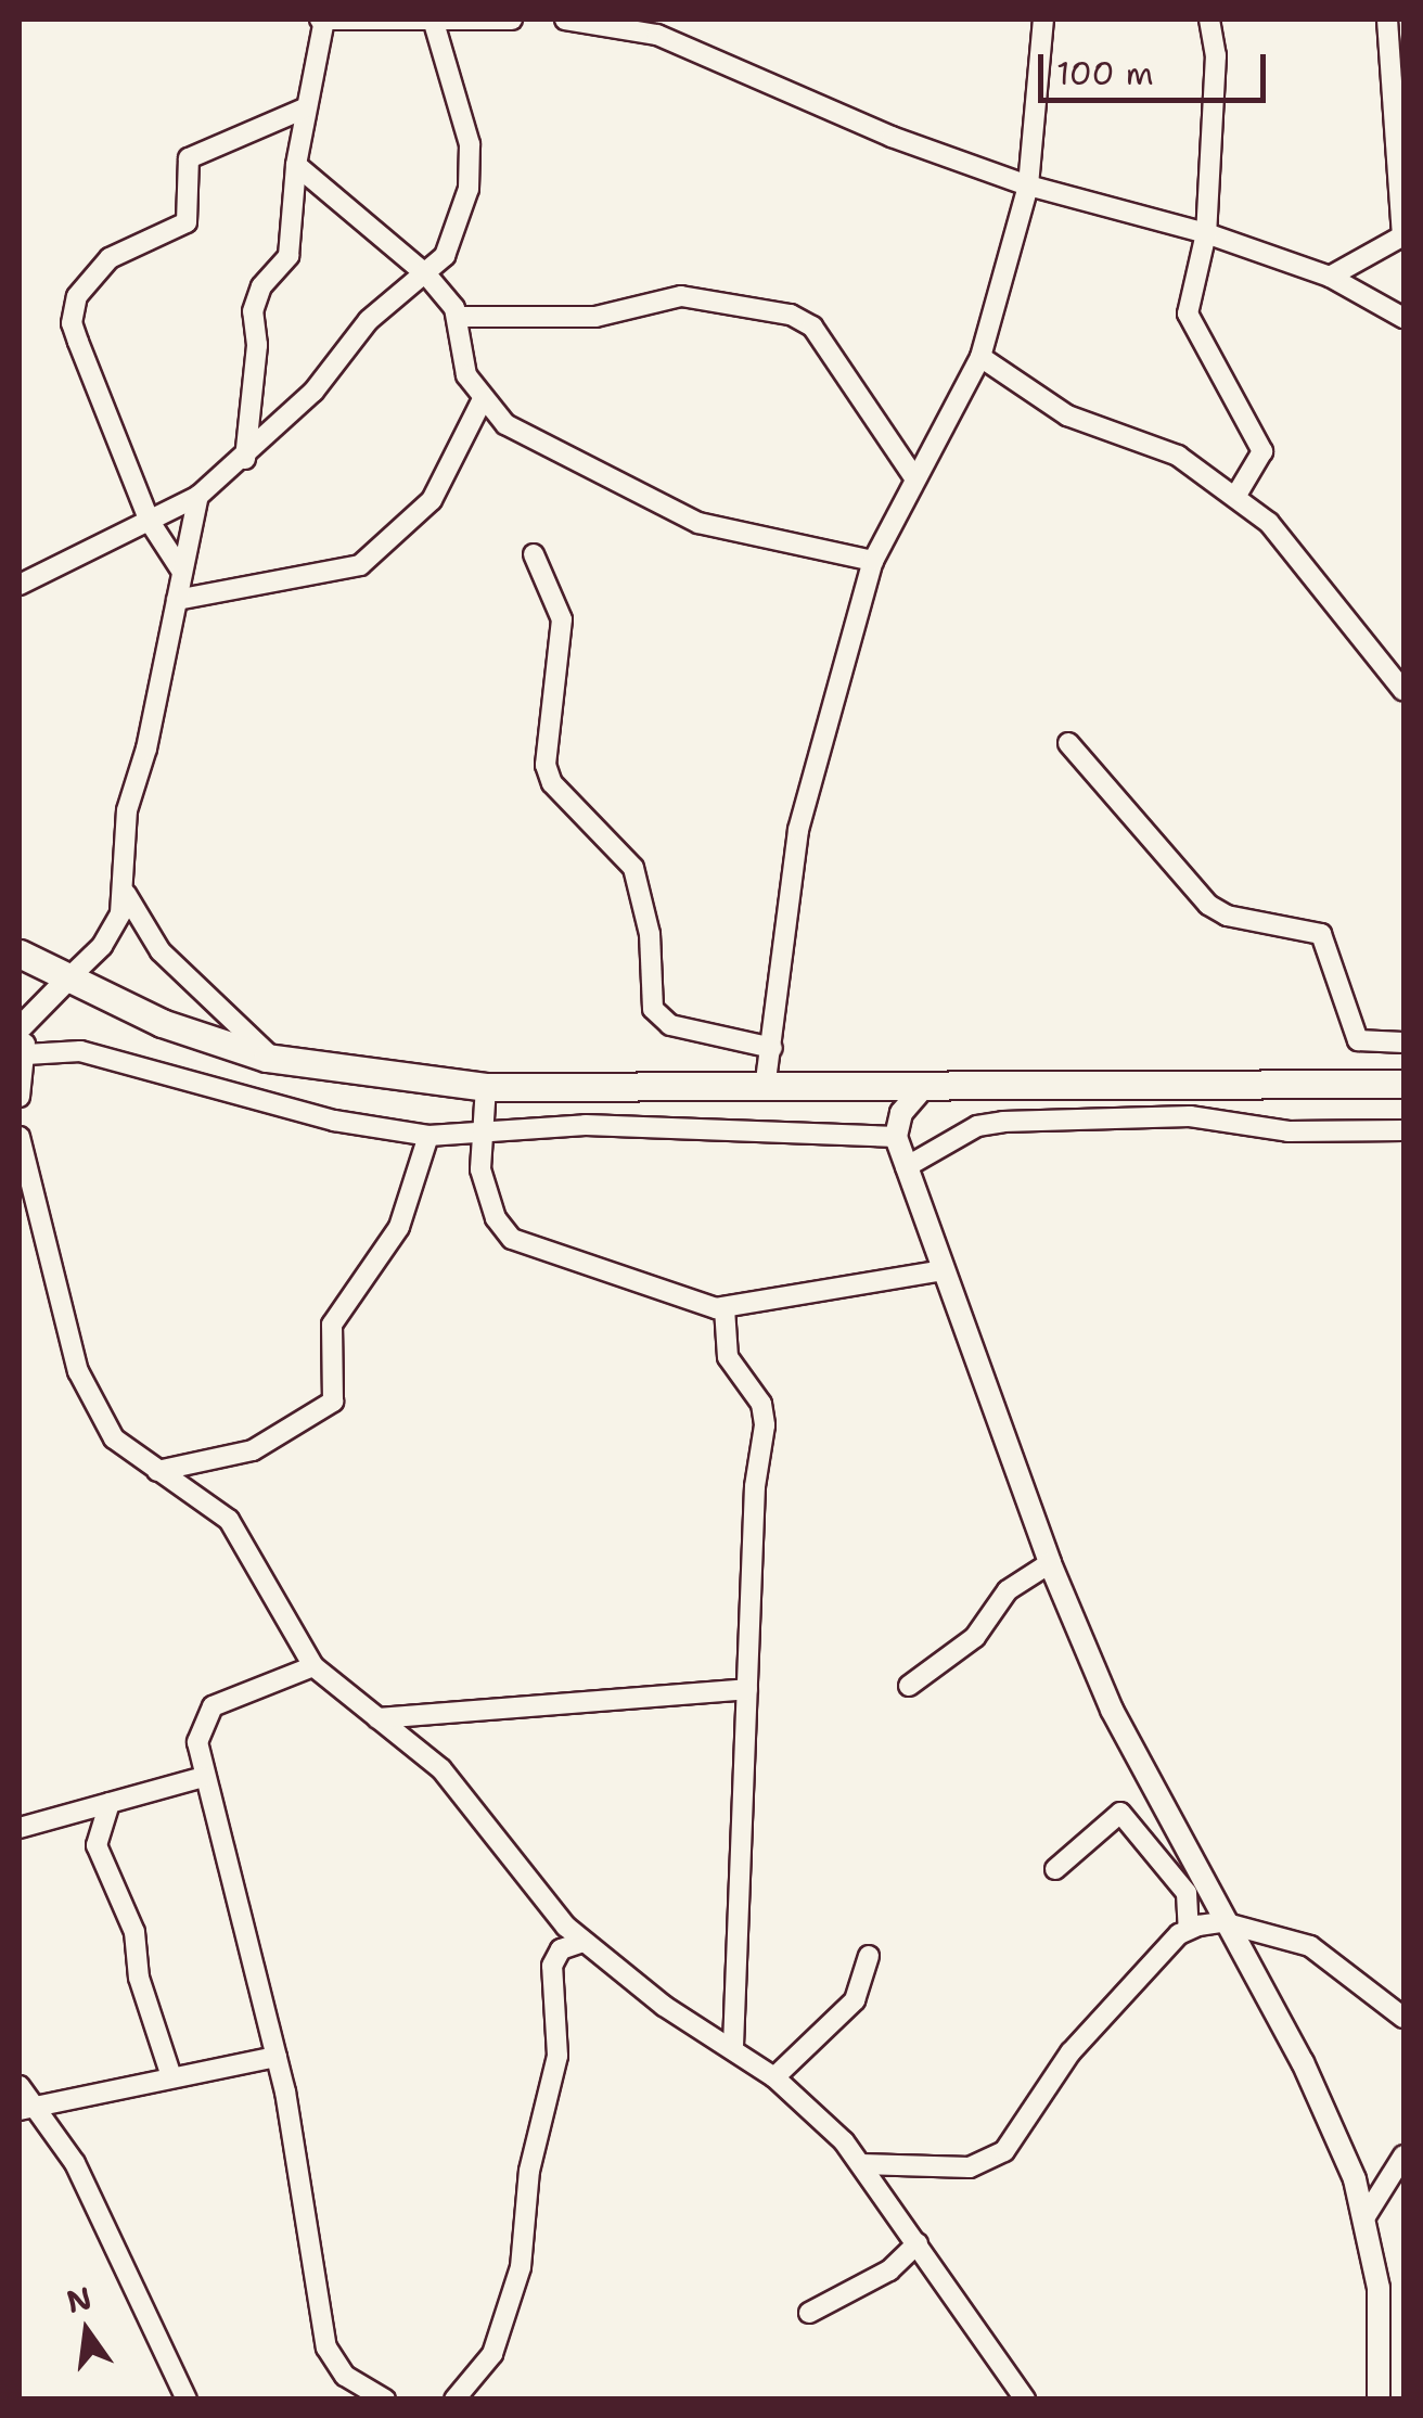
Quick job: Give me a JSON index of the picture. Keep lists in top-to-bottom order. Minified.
{"scale_bar":"100 m","north":"top"}
